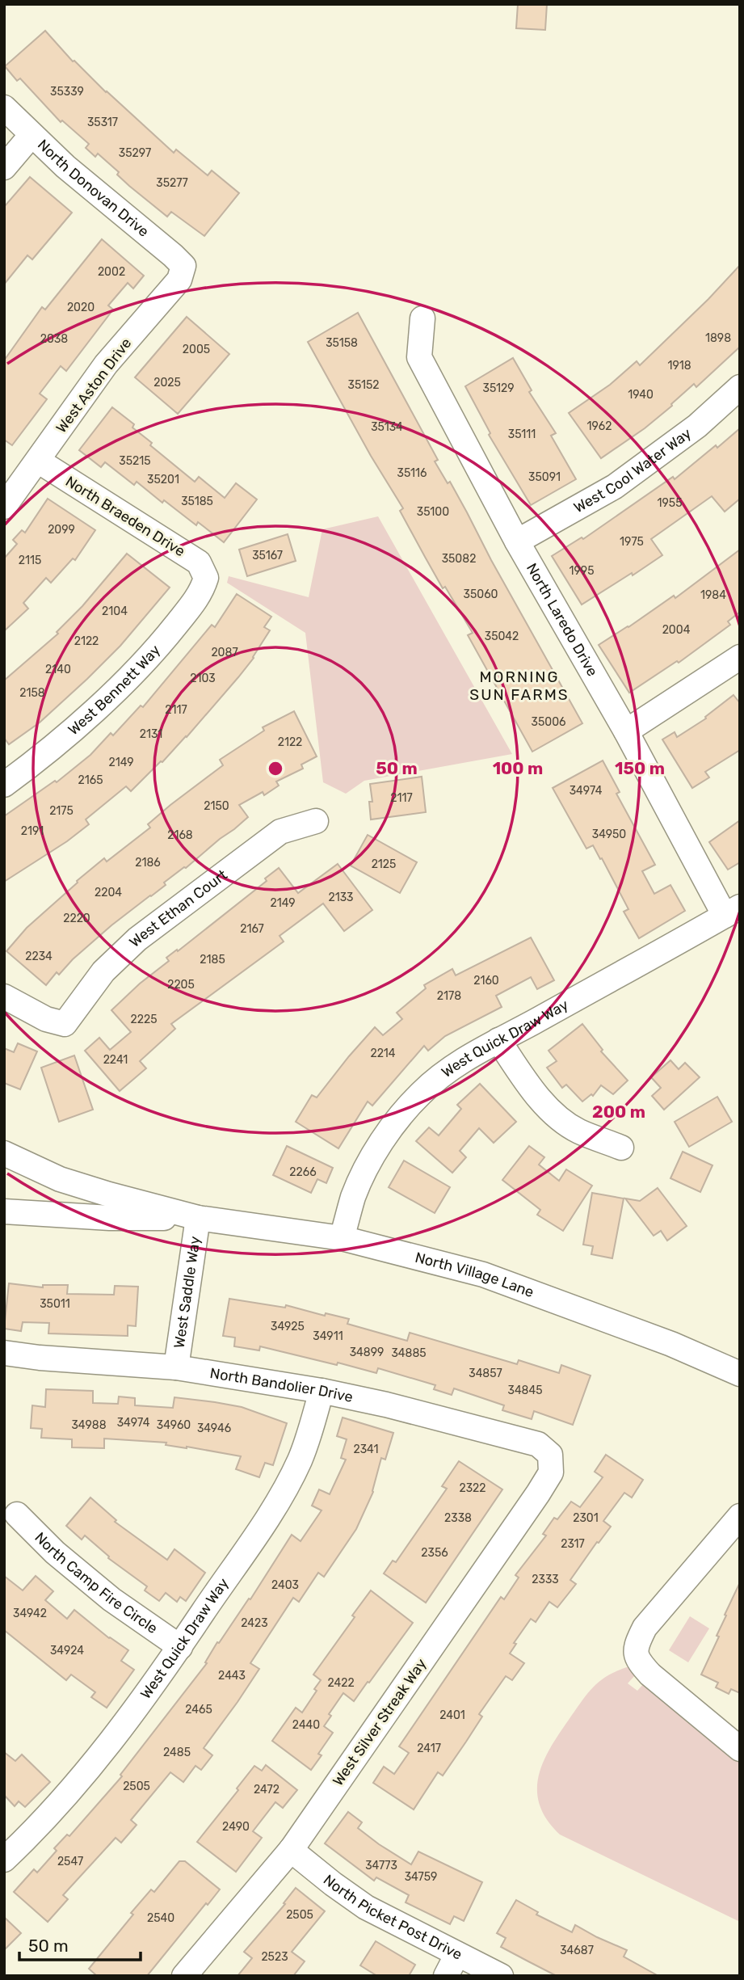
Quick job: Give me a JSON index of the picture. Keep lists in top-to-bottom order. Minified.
{"streets":{"street":["North Donovan Drive","West Aston Drive","West Cool Water Way","North Braeden Drive","North Laredo Drive","West Bennett Way","West Ethan Court","West Quick Draw Way","North Village Lane","West Saddle Way","North Bandolier Drive","North Camp Fire Circle","West Silver Streak Way","North Picket Post Drive"]},"crossings":[["North Donovan Drive","West Aston Drive"],["West Aston Drive","North Braeden Drive"],["West Cool Water Way","North Laredo Drive"],["North Braeden Drive","West Bennett Way"],["North Laredo Drive","West Quick Draw Way"],["West Quick Draw Way","North Village Lane"],["West Quick Draw Way","North Bandolier Drive"],["West Quick Draw Way","North Camp Fire Circle"],["North Village Lane","West Saddle Way"],["West Saddle Way","North Bandolier Drive"],["North Bandolier Drive","West Silver Streak Way"],["West Silver Streak Way","North Picket Post Drive"]],"districts":["MORNING SUN FARMS"],"house_numbers":["35339","35317","35297","35277","2002","2020","1898","2038","35158","2005","1918","2025","35152","35129","1940","1962","35134","35111","35215","35116","35091","35201","35185","1955","35100","2099","1975","35167","35082","2115","1995","35060","1984","2104","2004","35042","2122","2087","2140","2103","2158","2117","35006","2131","2122","2149","2165","34974","2117","2150","2175","2191","34950","2168","2186","2125","2204","2133","2149","2220","2167","2234","2185","2160","2205","2178","2225","2214","2241","2266","35011","34925","34911","34899","34885","34857","34845","34974","34988","34960","34946","2341","2322","2338","2301","2317","2356","2333","2403","34942","2423","34924","2443","2422","2465","2401","2440","2417","2485","2505","2472","2490","2547","34773","34759","2505","2540","34687","2523"],"scale_bar":"50 m","rings":["50 m","100 m","150 m","200 m"]}
